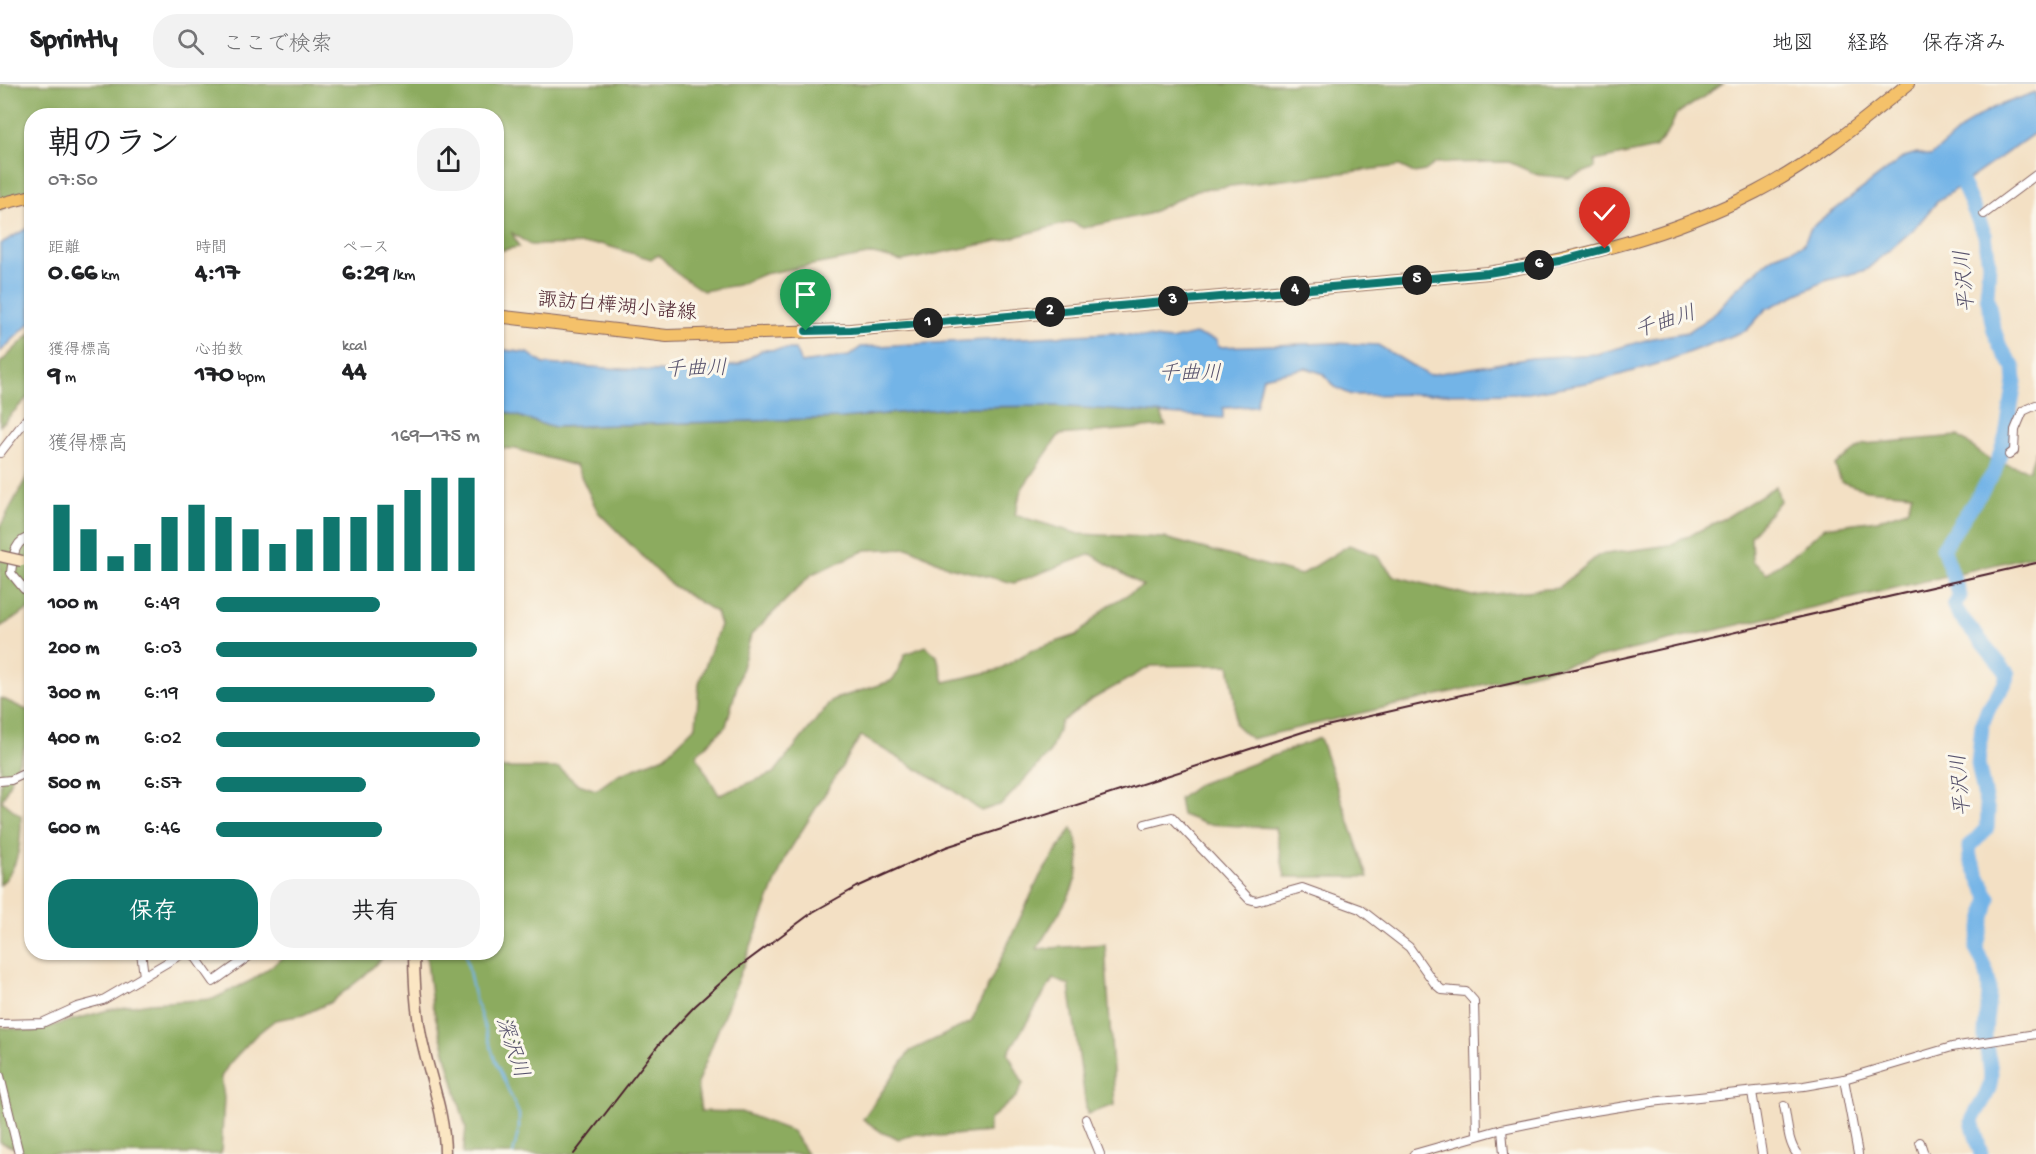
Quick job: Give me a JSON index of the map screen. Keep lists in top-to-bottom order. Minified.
{"streets":{"main road":["諏訪白樺湖小諸線"]},"water":["平沢川","千曲川","深沢川"],"page":{"header":"Sprintly","search":"ここで検索","nav":["地図","経路","保存済み"],"heading":["朝のラン","07:50"],"stats":[["距離","0.66 km"],["時間","4:17"],["ペース","6:29 /km"],["獲得標高","9 m"],["心拍数","170 bpm"],["kcal","44"]],"pins":["6","5","4","3","2","1"],"chart":["獲得標高","169–175 m"],"list":[{"name":"100 m","note":"6:49"},{"name":"200 m","note":"6:03"},{"name":"300 m","note":"6:19"},{"name":"400 m","note":"6:02"},{"name":"500 m","note":"6:57"},{"name":"600 m","note":"6:46"}],"buttons":["保存","共有"]}}
